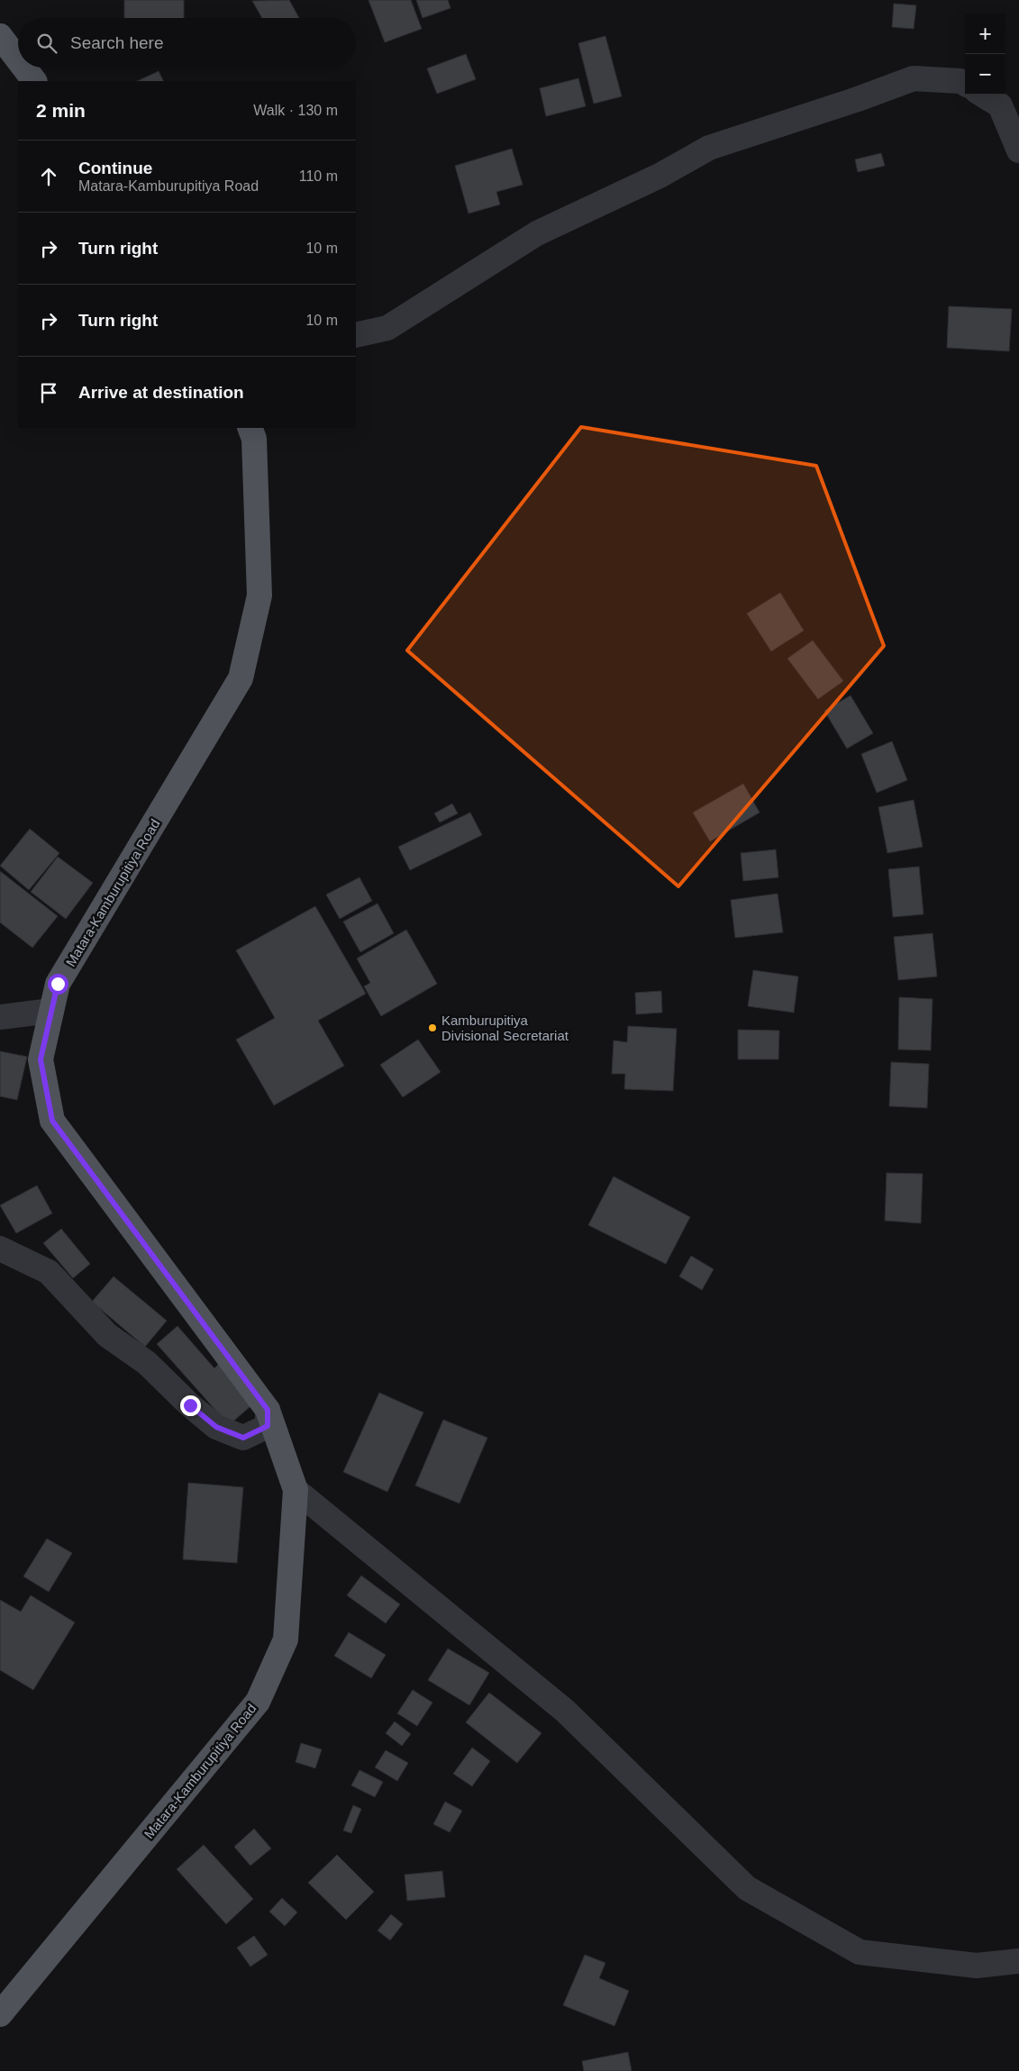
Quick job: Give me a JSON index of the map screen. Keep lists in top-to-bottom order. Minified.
{"streets":{"main road":["Matara-Kamburupitiya Road"]},"places":["Kamburupitiya Divisional Secretariat"],"page":{"map_buttons":["+","−"],"search":"Search here","heading":["2 min","Walk · 130 m"],"list":[["Continue","Matara-Kamburupitiya Road","110 m"],["Turn right","10 m"],["Turn right","10 m"],"Arrive at destination"]}}
